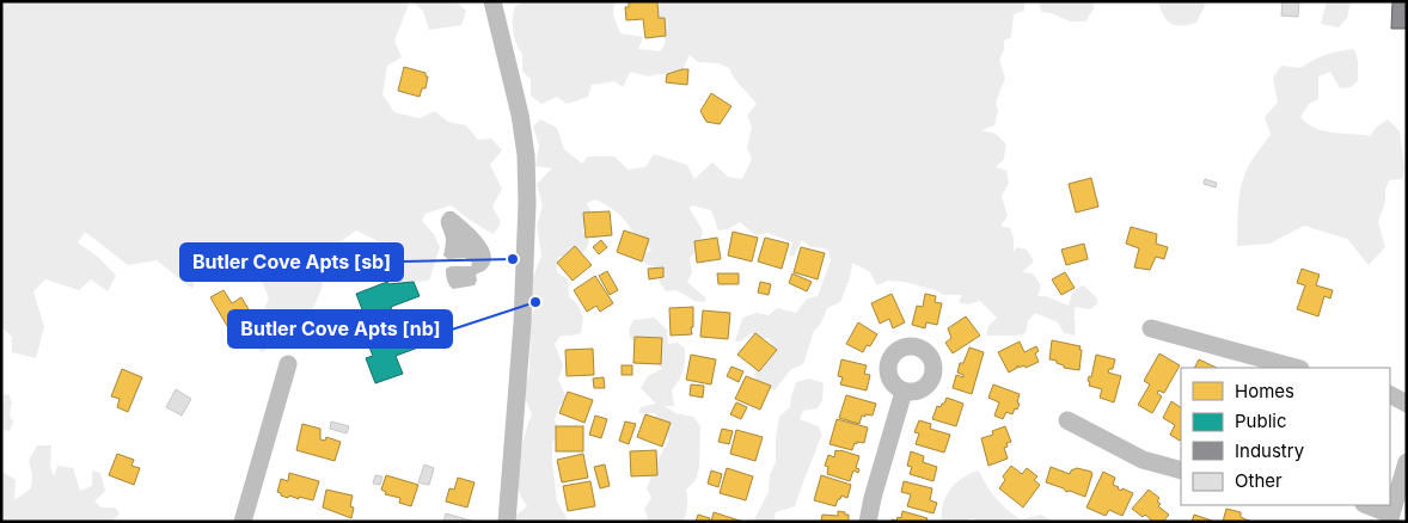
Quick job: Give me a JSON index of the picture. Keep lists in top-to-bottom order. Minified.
{"places":["Butler Cove Apts [sb]","Butler Cove Apts [nb]"],"legend":["Homes","Public","Industry","Other"]}
